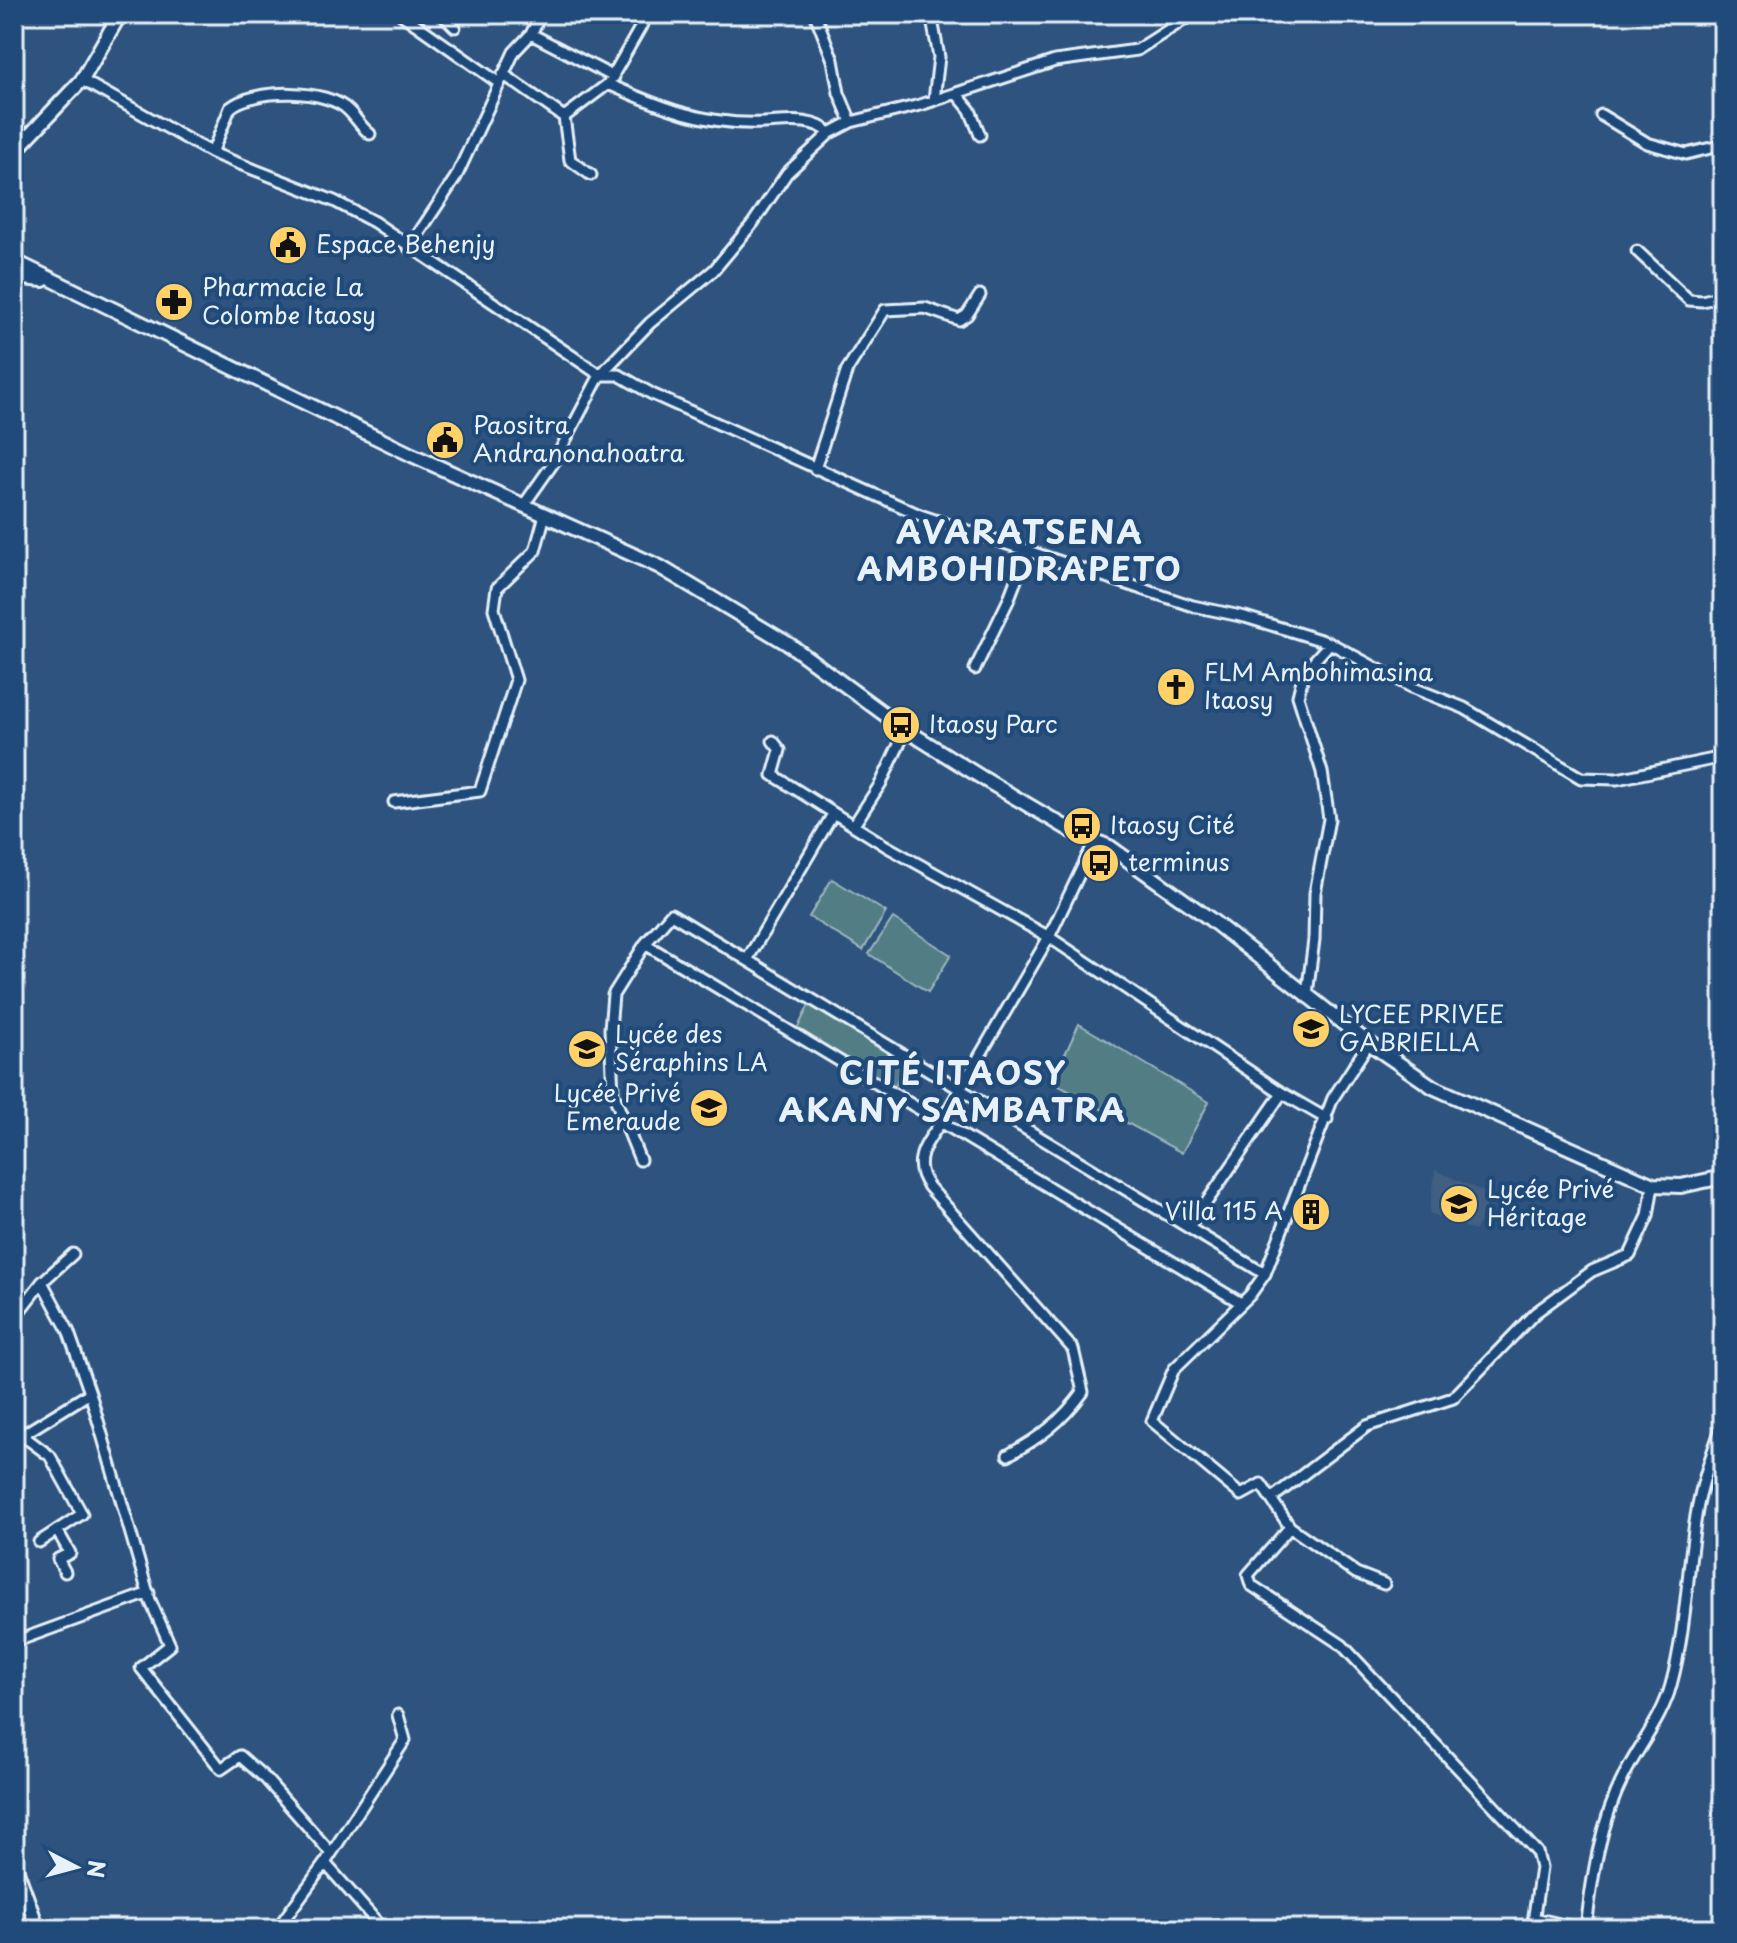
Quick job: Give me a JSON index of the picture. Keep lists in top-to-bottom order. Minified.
{"districts":["AVARATSENA AMBOHIDRAPETO","CITÉ ITAOSY AKANY SAMBATRA"],"places":{"public building":["Espace Behenjy","Paositra Andranonahoatra"],"pharmacy":["Pharmacie La Colombe Itaosy"],"church":["FLM Ambohimasina Itaosy"],"bus stop":["Itaosy Parc","Itaosy Cité","terminus"],"school or university":["LYCEE PRIVEE GABRIELLA","Lycée des Séraphins LA","Lycée Privé Emeraude","Lycée Privé Héritage"],"building":["Villa 115 A"]},"north":"right"}
